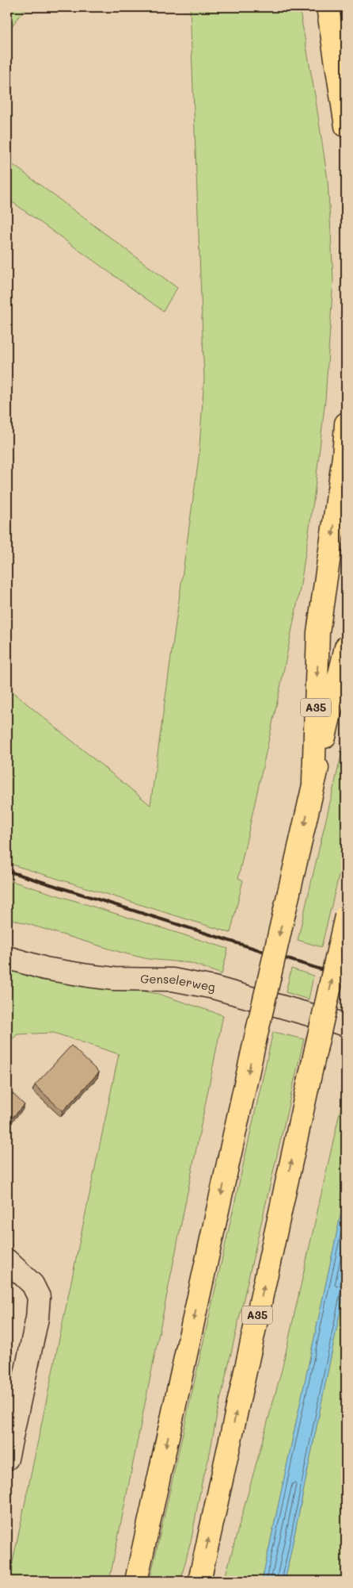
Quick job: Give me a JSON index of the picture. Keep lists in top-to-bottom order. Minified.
{"streets":{"highway":["A35"],"street":["Genselerweg"]}}
